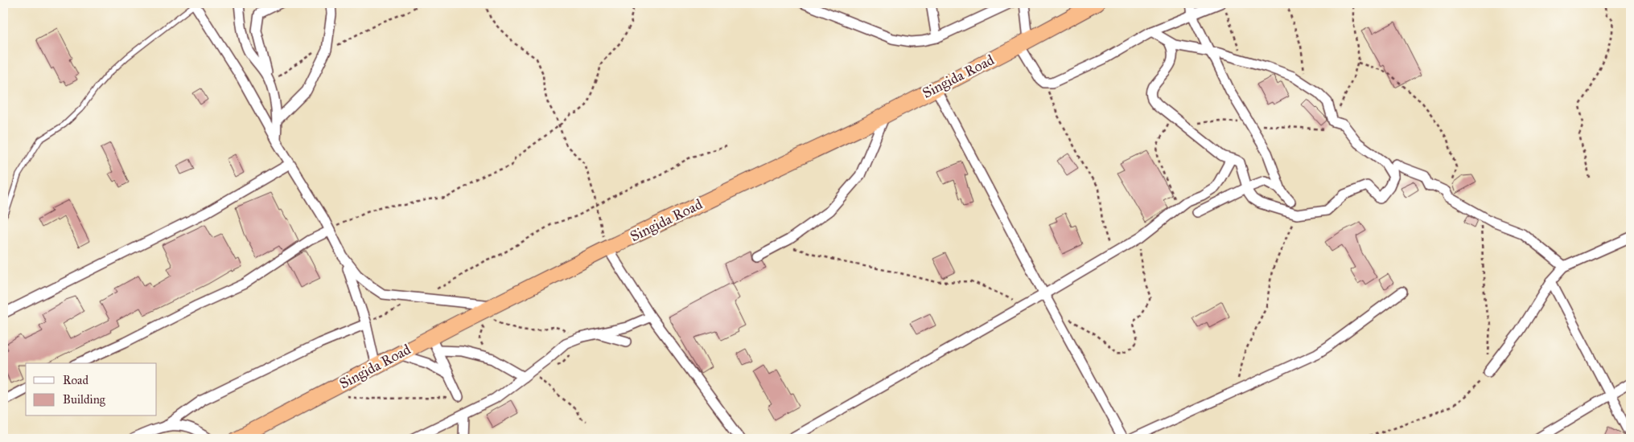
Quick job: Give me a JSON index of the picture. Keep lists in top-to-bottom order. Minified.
{"streets":{"highway":["Singida Road"]},"legend":["Road","Building"]}
